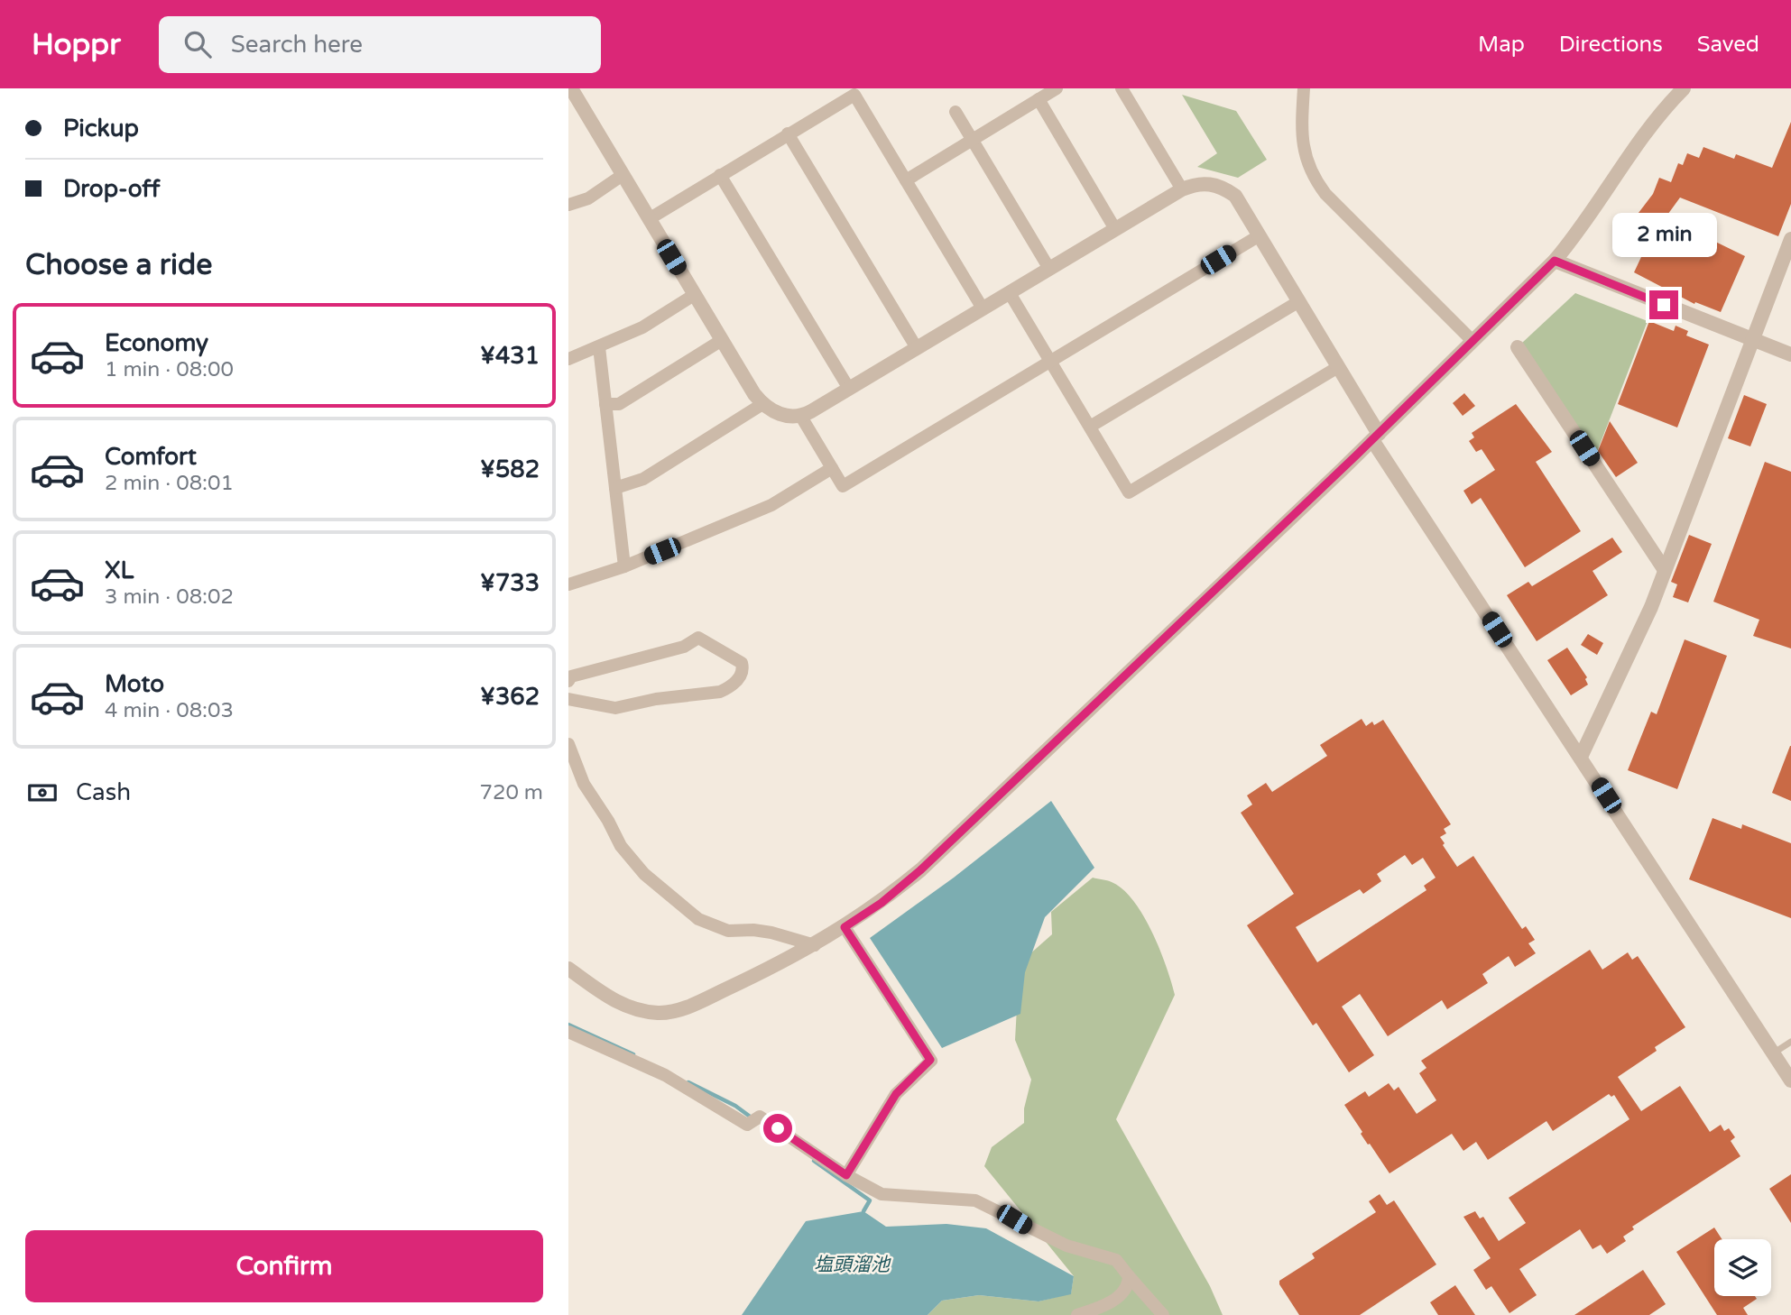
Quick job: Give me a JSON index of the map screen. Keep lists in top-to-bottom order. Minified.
{"water":["塩頭溜池"],"page":{"header":"Hoppr","search":"Search here","nav":["Map","Directions","Saved"],"banner":["Pickup","Drop-off"],"bubble":"2 min","heading":"Choose a ride","list":[{"name":"Economy","note":"1 min · 08:00","value":"¥431"},{"name":"Comfort","note":"2 min · 08:01","value":"¥582"},{"name":"XL","note":"3 min · 08:02","value":"¥733"},{"name":"Moto","note":"4 min · 08:03","value":"¥362"}],"pay":["Cash","720 m"],"buttons":"Confirm"}}
